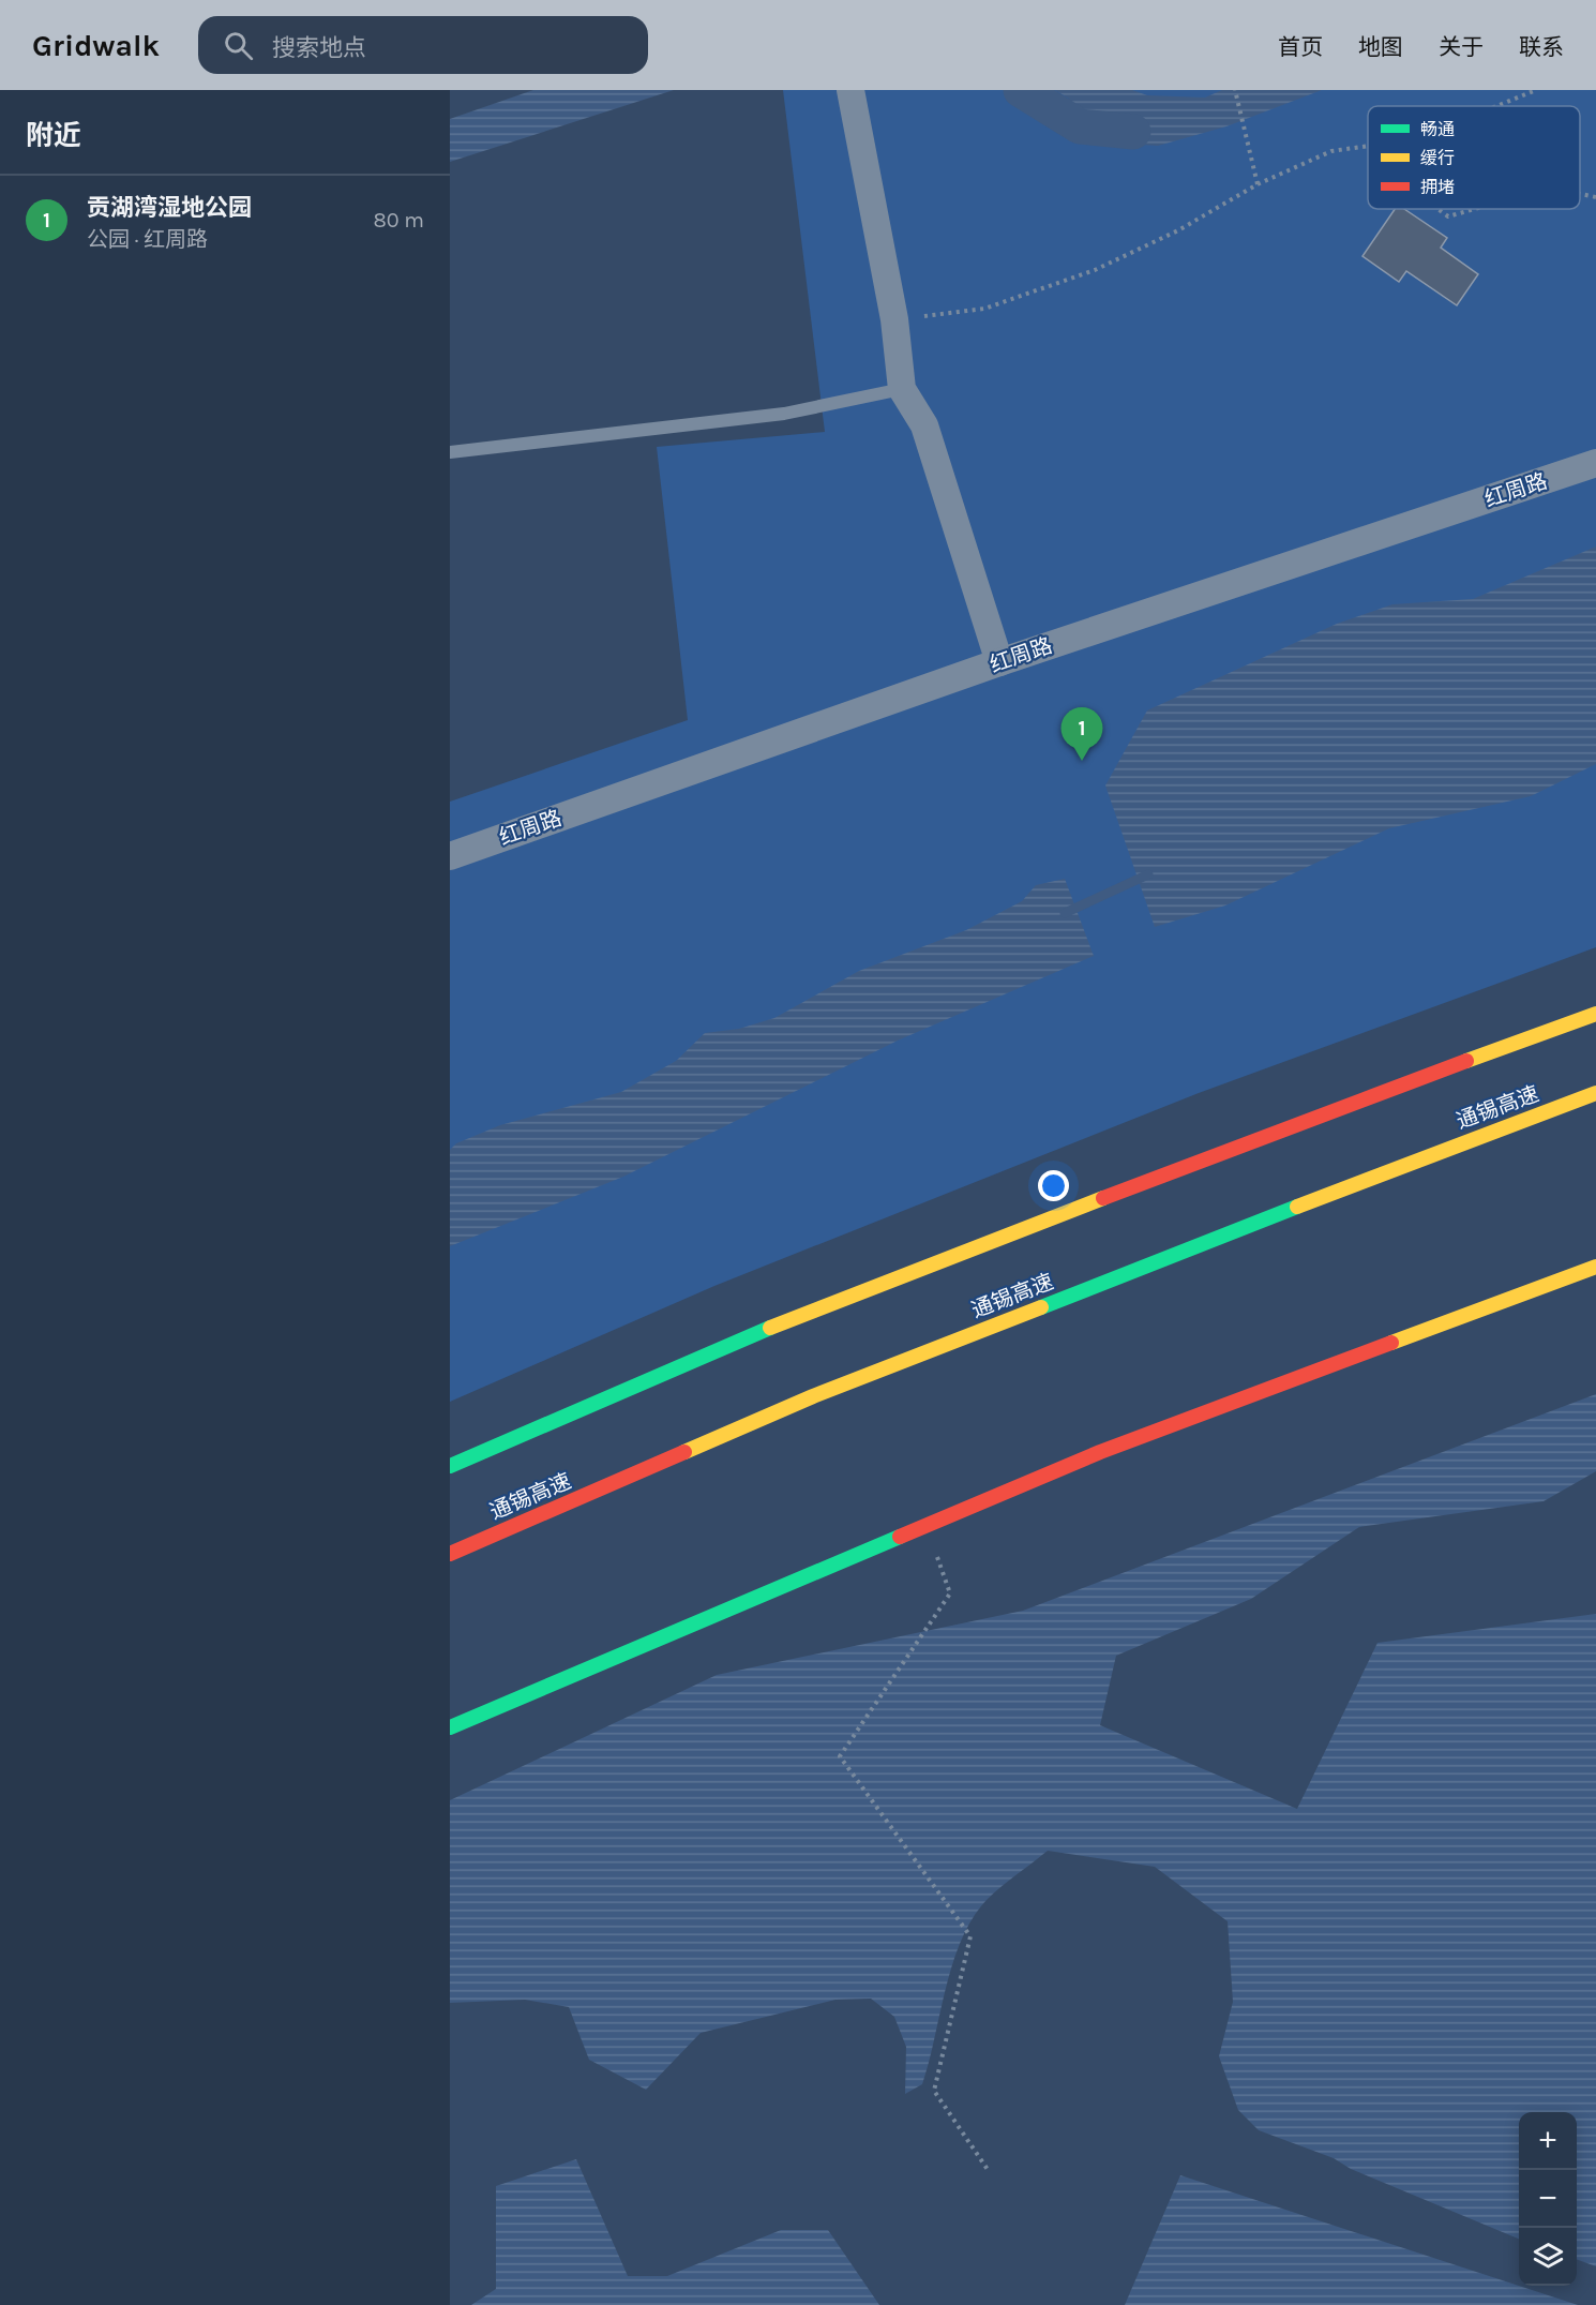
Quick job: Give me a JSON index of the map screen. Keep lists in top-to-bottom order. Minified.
{"streets":{"main road":["通锡高速"],"street":["红周路"]},"legend":["畅通","缓行","拥堵"],"page":{"header":"Gridwalk","search":"搜索地点","nav":["首页","地图","关于","联系"],"heading":"附近","list":[{"mark":"1","name":"贡湖湾湿地公园","note":"公园 · 红周路","value":"80 m"}],"pins":"1","map_buttons":["+","−"]}}
